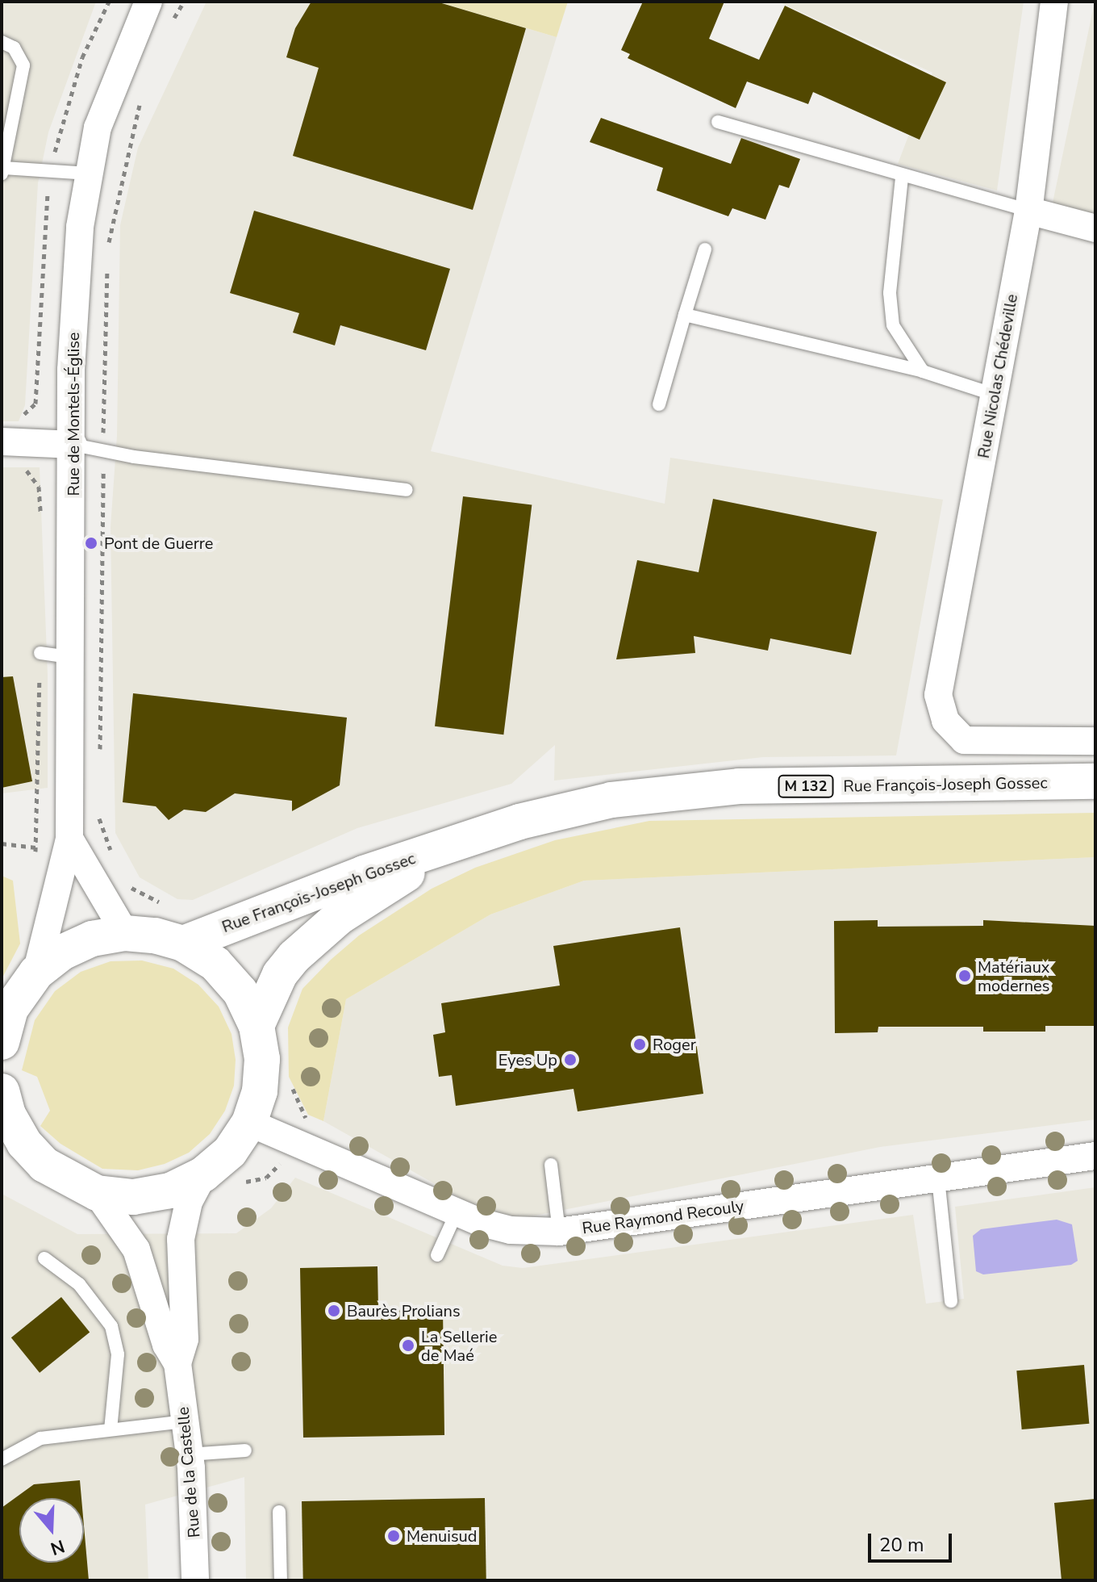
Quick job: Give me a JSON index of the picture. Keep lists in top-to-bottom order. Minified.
{"streets":{"main road":["Rue François-Joseph Gossec","M 132"],"street":["Rue Nicolas Chédeville","Rue de Montels-Église","Rue Raymond Recouly","Rue de la Castelle"]},"places":["Pont de Guerre","Matériaux modernes","Roger","Eyes Up","Baurès Prolians","La Sellerie de Maé","Menuisud"],"scale_bar":"20 m","north":"bottom"}
